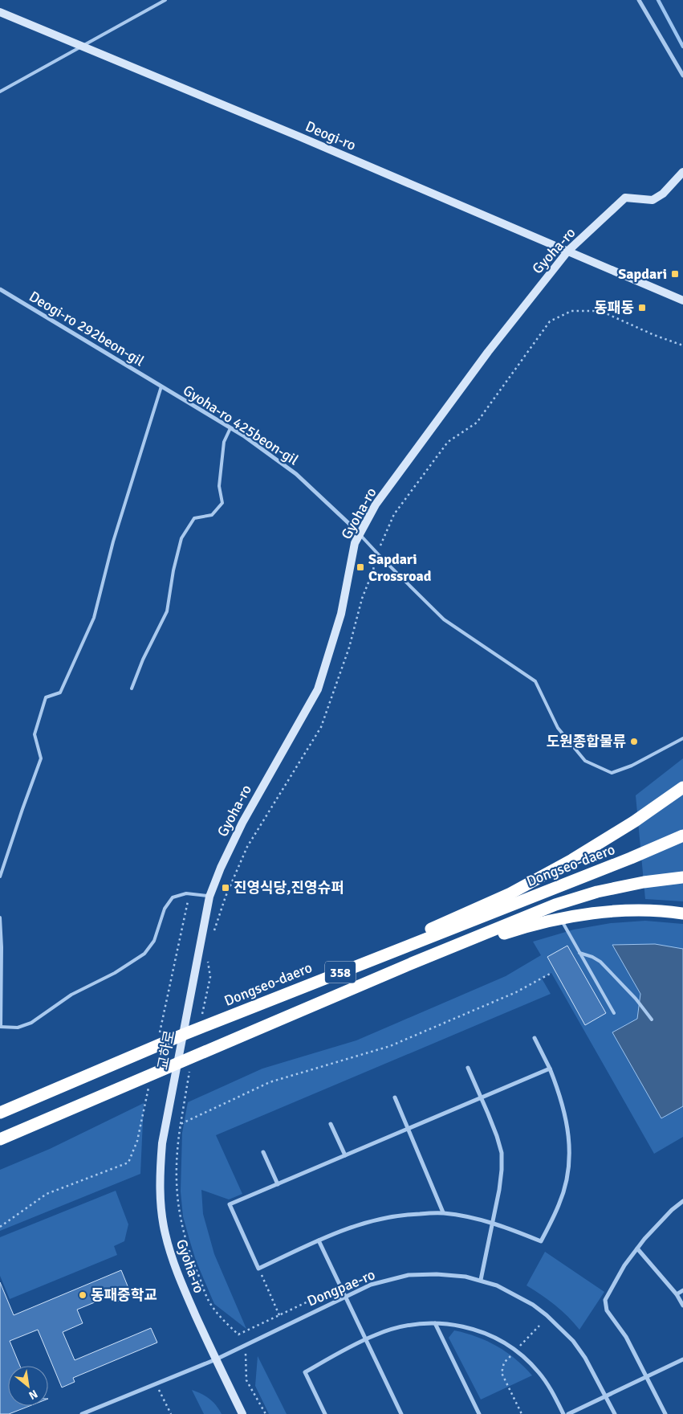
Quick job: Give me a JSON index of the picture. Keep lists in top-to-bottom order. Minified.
{"streets":{"highway":["Dongseo-daero","358"],"street":["Deogi-ro","Gyoha-ro","Deogi-ro 292beon-gil","Gyoha-ro 425beon-gil","교하로","Dongpae-ro"]},"crossings":[["Deogi-ro","Gyoha-ro"],["Gyoha-ro","Gyoha-ro 425beon-gil"],["Gyoha-ro","교하로"],["Gyoha-ro","Dongpae-ro"],["Deogi-ro 292beon-gil","Gyoha-ro 425beon-gil"]],"places":{"transit":["Sapdari","동패동","Sapdari Crossroad","진영식당,진영슈퍼"],"other":["도원종합물류","동패중학교"]},"north":"bottom right"}
